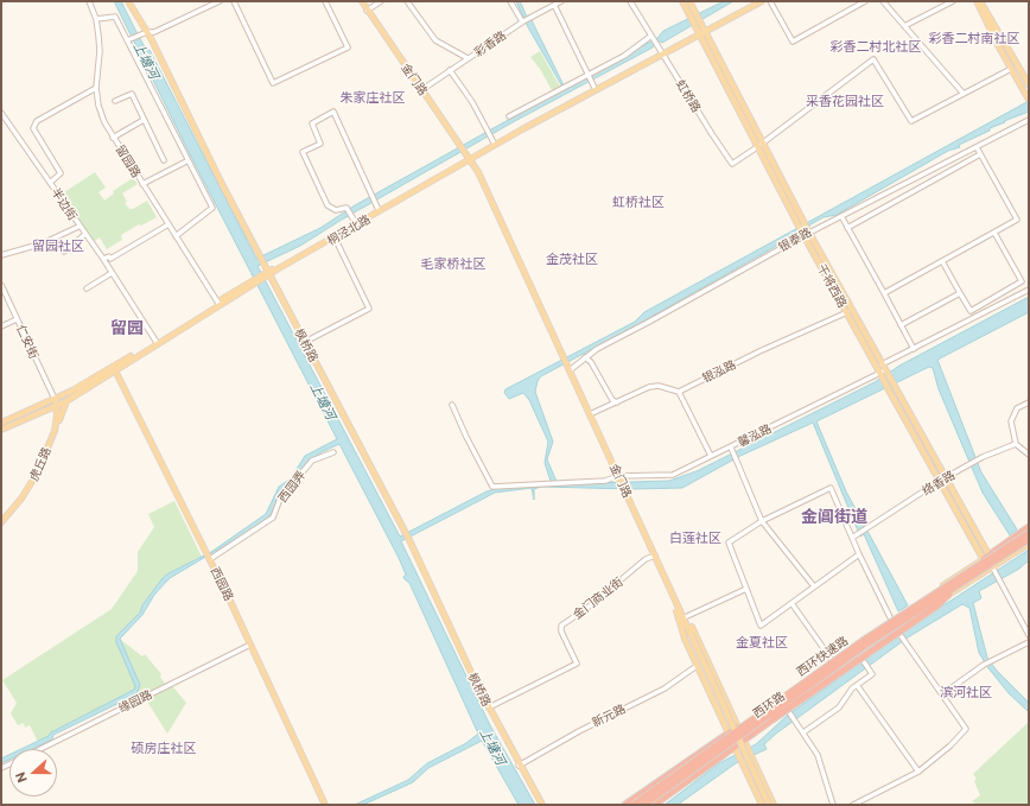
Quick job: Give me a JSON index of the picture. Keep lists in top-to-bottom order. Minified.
{"streets":{"highway":["西环快速路"],"main road":["金门路","桐泾北路","干将西路","枫桥路","虎丘路","西园路","西环路"],"street":["彩香路","虹桥路","留园路","半边街","银泰路","仁安街","银泓路","馨泓路","络香路","西园弄","金门商业街","缘园路","新元路"]},"crossings":[["彩香路","金门路"],["金门路","桐泾北路"],["金门路","银泰路"],["金门路","馨泓路"],["金门路","金门商业街"],["虹桥路","桐泾北路"],["虹桥路","干将西路"],["留园路","桐泾北路"],["半边街","桐泾北路"],["桐泾北路","干将西路"],["桐泾北路","仁安街"],["桐泾北路","枫桥路"],["桐泾北路","虎丘路"],["桐泾北路","西园路"],["银泰路","干将西路"],["干将西路","银泓路"],["干将西路","馨泓路"],["干将西路","络香路"],["干将西路","西环路"],["仁安街","虎丘路"],["枫桥路","金门商业街"],["枫桥路","新元路"],["西园弄","西园路"],["西园路","缘园路"],["西环快速路","西环路"]],"districts":["彩香二村南社区","彩香二村北社区","朱家庄社区","采香花园社区","虹桥社区","留园社区","金茂社区","毛家桥社区","留园","金阊街道","白莲社区","金夏社区","滨河社区","硕房庄社区"],"water":["上塘河"],"north":"left"}
